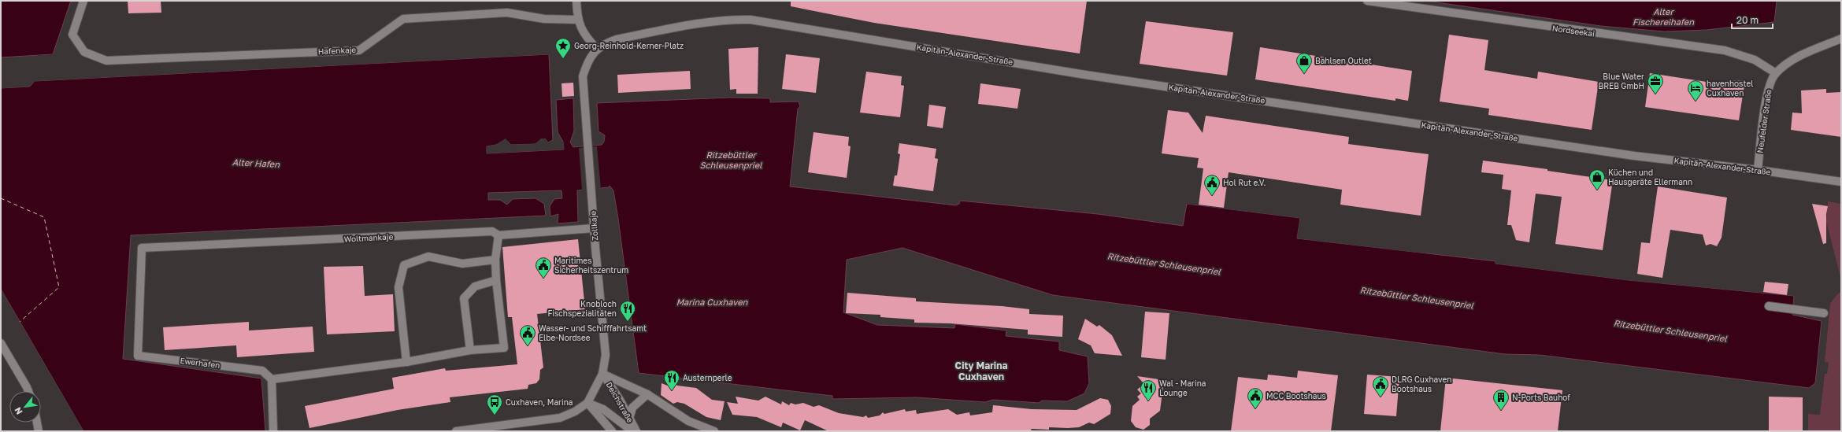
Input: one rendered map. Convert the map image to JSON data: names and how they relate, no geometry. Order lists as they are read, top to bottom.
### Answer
{
  "streets": {
    "street": [
      "Nordseekai",
      "Hafenkaje",
      "Kapitän-Alexander-Straße",
      "Neufelder Straße",
      "Zollkaje",
      "Woltmankaje",
      "Ewerhafen",
      "Deichstraße"
    ]
  },
  "crossings": [
    ["Nordseekai", "Neufelder Straße"],
    ["Kapitän-Alexander-Straße", "Neufelder Straße"],
    ["Kapitän-Alexander-Straße", "Zollkaje"],
    ["Zollkaje", "Woltmankaje"],
    ["Zollkaje", "Deichstraße"],
    ["Woltmankaje", "Ewerhafen"]
  ],
  "districts": ["City Marina Cuxhaven"],
  "water": [
    "Alter Fischereihafen",
    "Ritzebüttler Schleusenpriel",
    "Alter Hafen",
    "Marina Cuxhaven"
  ],
  "places": {
    "place": ["Georg-Reinhold-Kerner-Platz"],
    "shop": ["Bahlsen Outlet", "Küchen und Hausgeräte Ellermann"],
    "office": ["Blue Water BREB GmbH"],
    "hotel": ["havenhostel Cuxhaven"],
    "public building": [
      "Hol Rut e.V.",
      "Maritimes Sicherheitszentrum",
      "Wasser- und Schifffahrtsamt Elbe-Nordsee",
      "DLRG Cuxhaven Bootshaus",
      "MCC Bootshaus"
    ],
    "restaurant": ["Knobloch Fischspezialitäten", "Austernperle", "Wal - Marina Lounge"],
    "building": ["N-Ports Bauhof"],
    "bus stop": ["Cuxhaven, Marina"]
  },
  "scale_bar": "20 m",
  "north": "bottom left"
}
